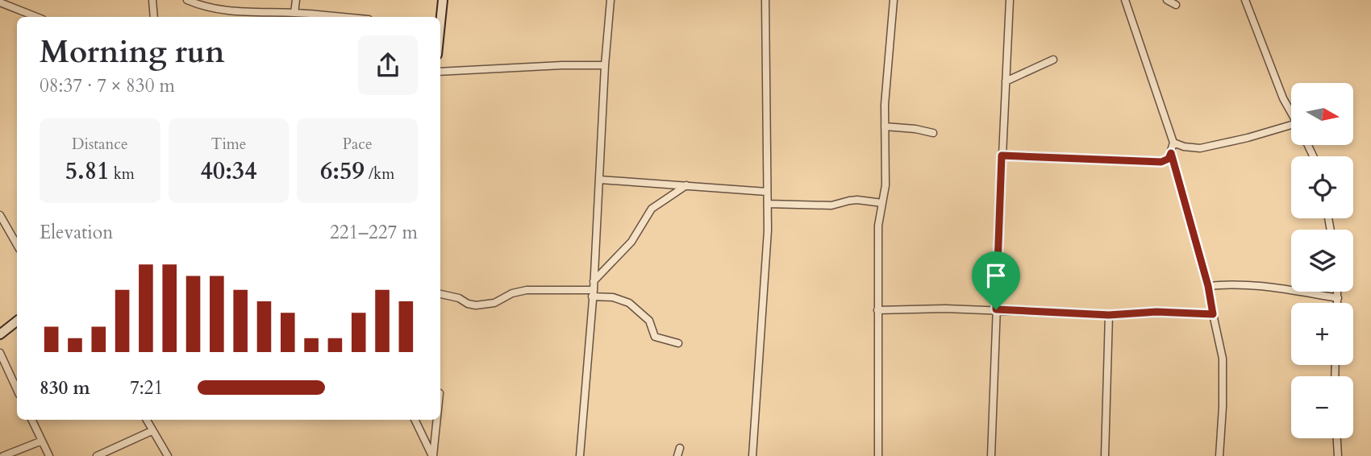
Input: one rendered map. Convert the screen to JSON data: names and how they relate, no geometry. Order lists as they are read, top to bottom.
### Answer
{
  "north": "right",
  "page": {
    "heading": ["Morning run", "08:37 · 7 × 830 m"],
    "map_buttons": ["+", "−"],
    "stats": [
      ["Distance", "5.81 km"],
      ["Time", "40:34"],
      ["Pace", "6:59 /km"]
    ],
    "chart": ["Elevation", "221–227 m"],
    "list": [
      {
        "name": "830 m",
        "note": "7:21"
      }
    ]
  }
}
